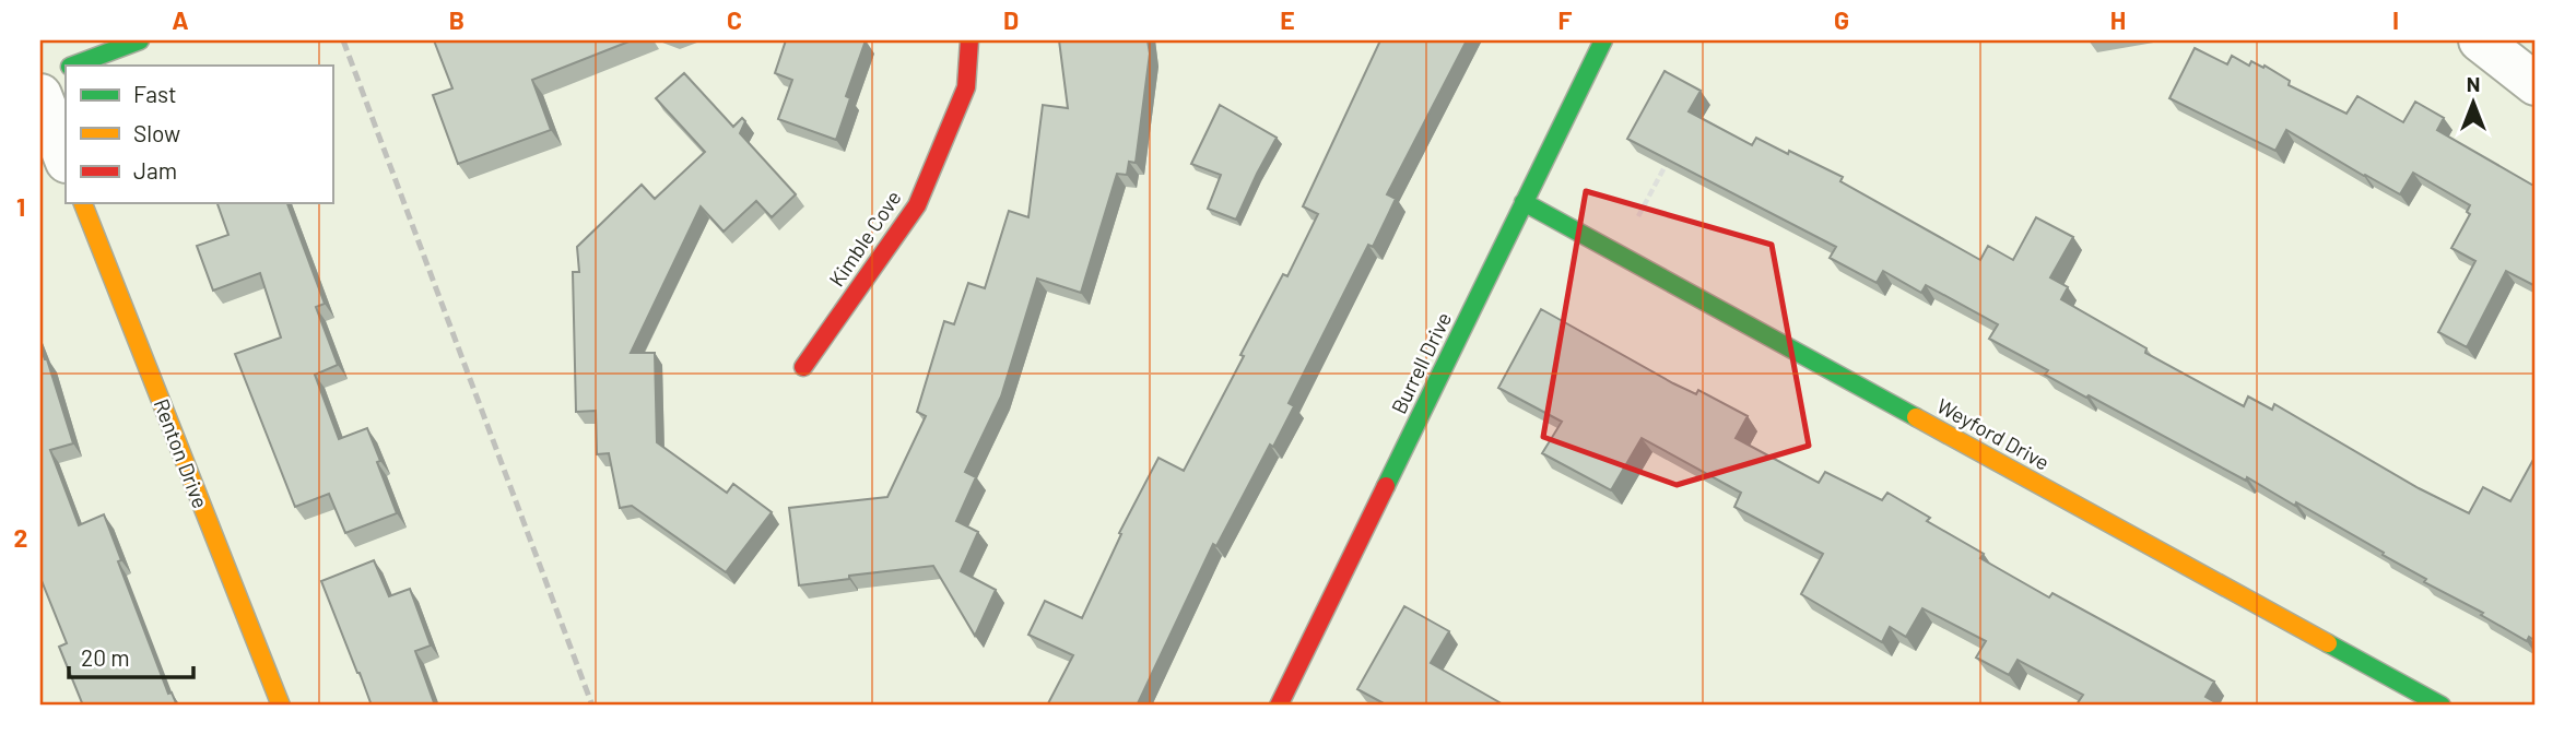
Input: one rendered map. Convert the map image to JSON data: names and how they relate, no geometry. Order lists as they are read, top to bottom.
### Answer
{
  "streets": {
    "street": [
      "Kimble Cove",
      "Burrell Drive",
      "Weyford Drive",
      "Renton Drive"
    ]
  },
  "crossings": [
    ["Burrell Drive", "Weyford Drive"]
  ],
  "legend": ["Fast", "Slow", "Jam"],
  "scale_bar": "20 m",
  "north": "top",
  "grid": {
    "columns": [
      "A",
      "B",
      "C",
      "D",
      "E",
      "F",
      "G",
      "H",
      "I"
    ],
    "rows": ["1", "2"]
  }
}
